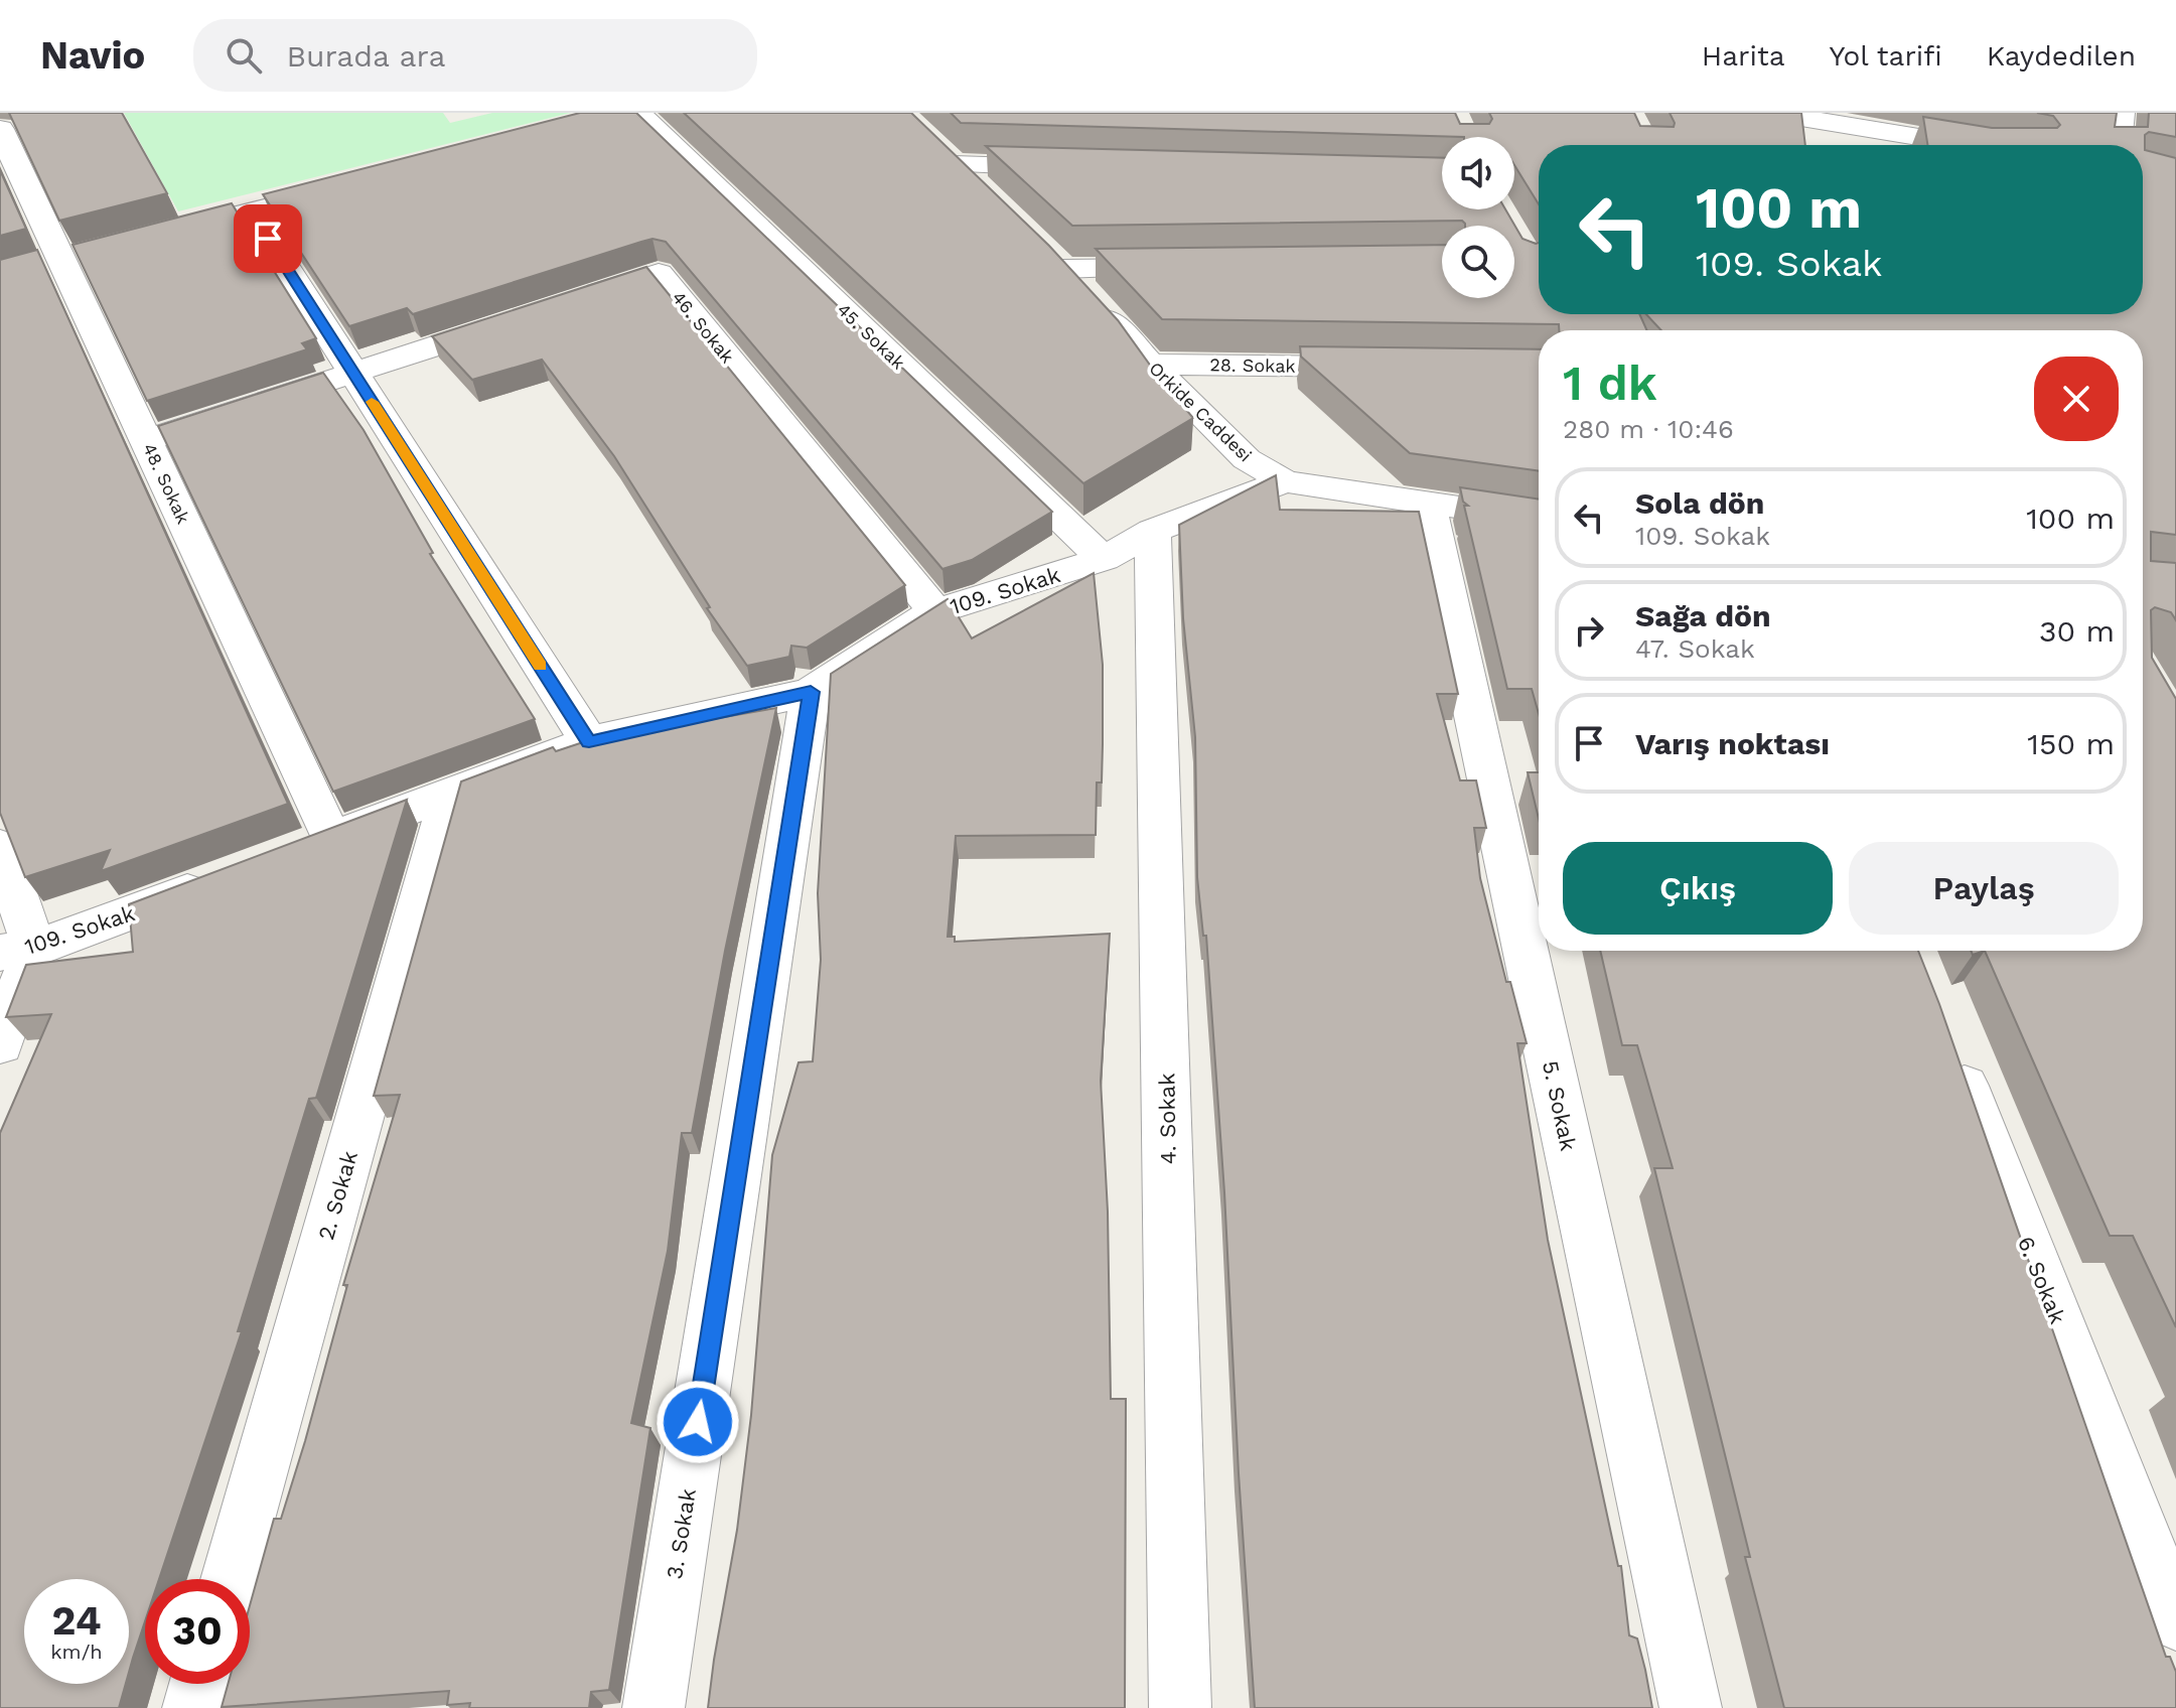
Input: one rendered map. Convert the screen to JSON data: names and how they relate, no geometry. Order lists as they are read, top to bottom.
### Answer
{
  "streets": {
    "street": [
      "46. Sokak",
      "45. Sokak",
      "28. Sokak",
      "Orkide Caddesi",
      "48. Sokak",
      "109. Sokak",
      "5. Sokak",
      "4. Sokak",
      "2. Sokak",
      "6. Sokak",
      "3. Sokak"
    ]
  },
  "crossings": [
    ["46. Sokak", "109. Sokak"],
    ["45. Sokak", "109. Sokak"],
    ["28. Sokak", "Orkide Caddesi"],
    ["Orkide Caddesi", "109. Sokak"],
    ["Orkide Caddesi", "5. Sokak"],
    ["48. Sokak", "109. Sokak"],
    ["109. Sokak", "4. Sokak"],
    ["109. Sokak", "2. Sokak"],
    ["109. Sokak", "3. Sokak"]
  ],
  "page": {
    "header": "Navio",
    "search": "Burada ara",
    "nav": ["Harita", "Yol tarifi", "Kaydedilen"],
    "turn": ["100 m", "109. Sokak"],
    "heading": ["1 dk", "280 m · 10:46"],
    "list": [
      {
        "name": "Sola dön",
        "note": "109. Sokak",
        "value": "100 m"
      },
      {
        "name": "Sağa dön",
        "note": "47. Sokak",
        "value": "30 m"
      },
      {
        "name": "Varış noktası",
        "value": "150 m"
      }
    ],
    "buttons": ["Çıkış", "Paylaş"],
    "speed": "24 km/h",
    "limit": "30"
  }
}
